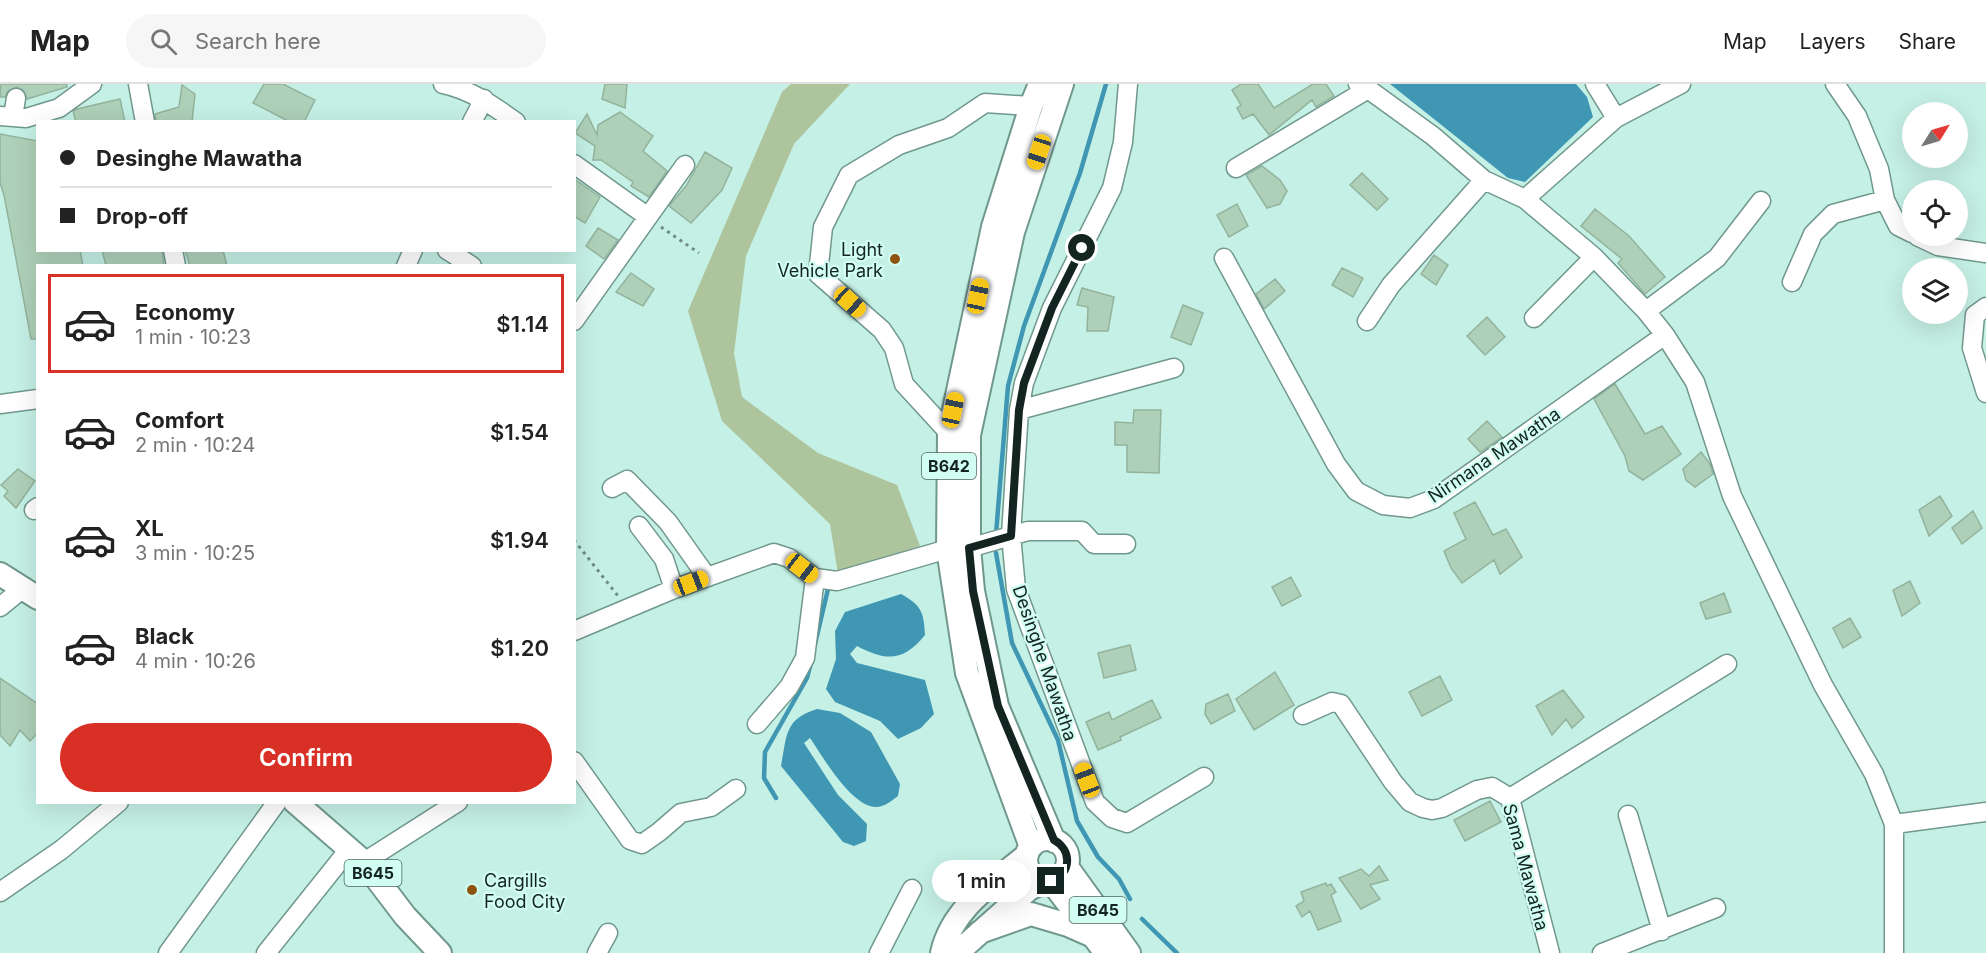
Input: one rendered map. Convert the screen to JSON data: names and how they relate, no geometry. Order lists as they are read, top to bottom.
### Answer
{
  "streets": {
    "main road": ["B642", "B645"],
    "street": ["Nirmana Mawatha", "Desinghe Mawatha", "Sama Mawatha"]
  },
  "crossings": [
    ["B642", "B645"]
  ],
  "places": ["Light Vehicle Park", "Cargills Food City"],
  "north": "top right",
  "page": {
    "header": "Map",
    "search": "Search here",
    "nav": ["Map", "Layers", "Share"],
    "banner": ["Desinghe Mawatha", "Drop-off"],
    "list": [
      {
        "name": "Economy",
        "note": "1 min · 10:23",
        "value": "$1.14"
      },
      {
        "name": "Comfort",
        "note": "2 min · 10:24",
        "value": "$1.54"
      },
      {
        "name": "XL",
        "note": "3 min · 10:25",
        "value": "$1.94"
      },
      {
        "name": "Black",
        "note": "4 min · 10:26",
        "value": "$1.20"
      }
    ],
    "buttons": "Confirm",
    "bubble": "1 min"
  }
}
